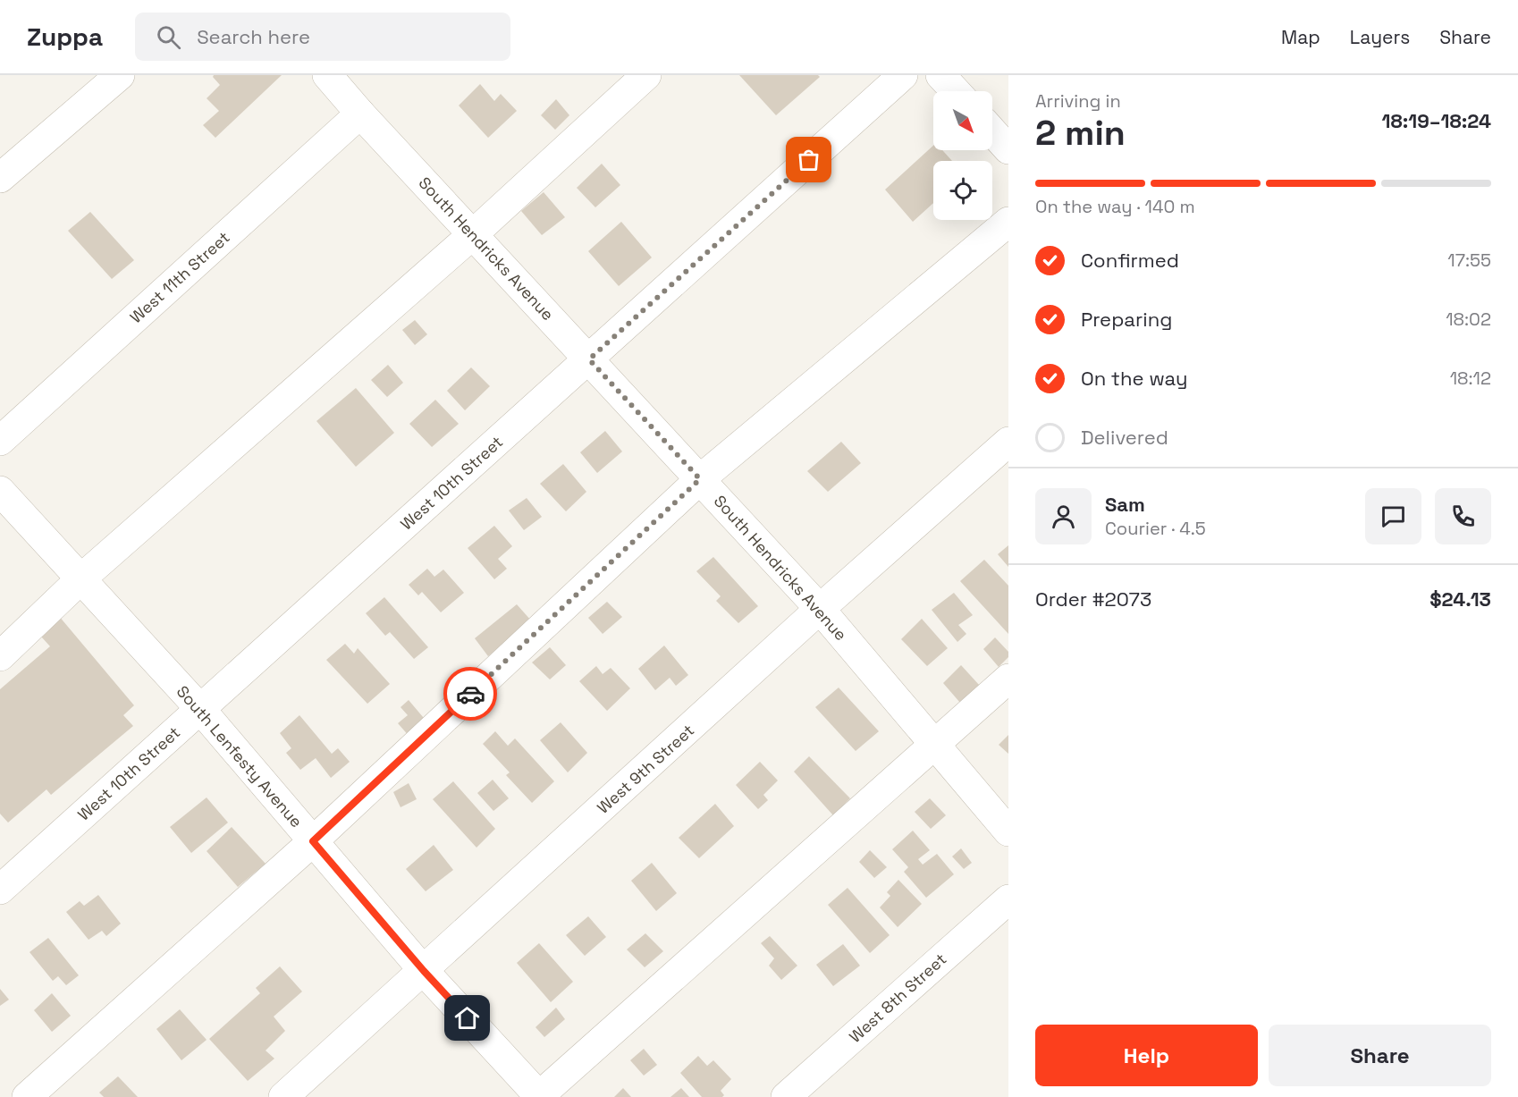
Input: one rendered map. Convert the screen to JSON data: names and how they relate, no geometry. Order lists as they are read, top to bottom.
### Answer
{
  "streets": {
    "street": [
      "South Hendricks Avenue",
      "West 11th Street",
      "West 10th Street",
      "South Lenfesty Avenue",
      "West 9th Street",
      "West 8th Street"
    ]
  },
  "crossings": [
    ["South Hendricks Avenue", "West 11th Street"],
    ["South Hendricks Avenue", "West 10th Street"],
    ["South Hendricks Avenue", "West 9th Street"],
    ["West 10th Street", "South Lenfesty Avenue"],
    ["South Lenfesty Avenue", "West 9th Street"]
  ],
  "north": "bottom right",
  "page": {
    "header": "Zuppa",
    "search": "Search here",
    "nav": ["Map", "Layers", "Share"],
    "heading": ["2 min", "Arriving in", "18:19–18:24"],
    "panel": [
      "Sam",
      "Courier · 4.5",
      "Order #2073",
      "$24.13"
    ],
    "bar": "On the way · 140 m",
    "list": [
      ["Confirmed", "17:55"],
      ["Preparing", "18:02"],
      ["On the way", "18:12"],
      "Delivered"
    ],
    "buttons": ["Help", "Share"]
  }
}
